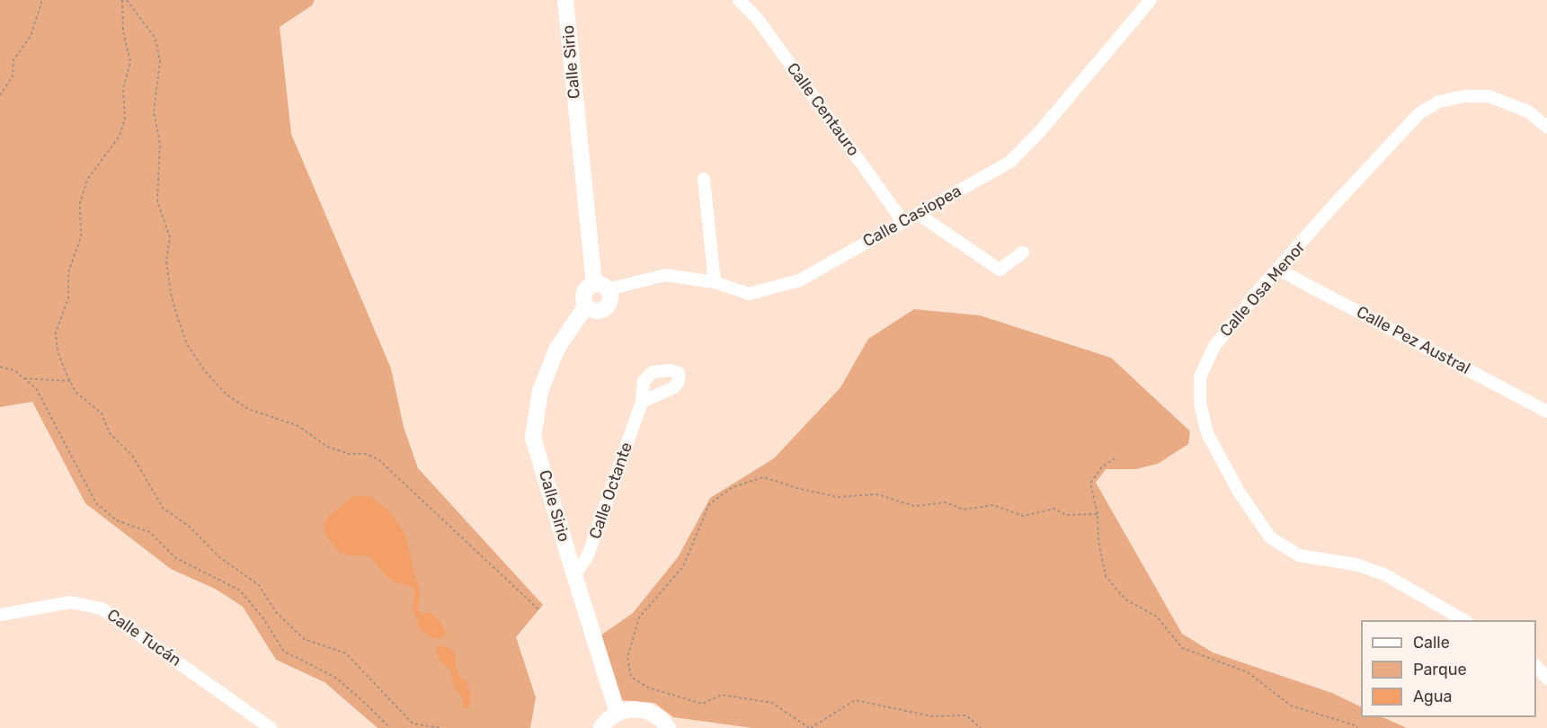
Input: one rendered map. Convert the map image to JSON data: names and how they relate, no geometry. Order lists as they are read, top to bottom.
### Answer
{
  "streets": {
    "street": [
      "Calle Sirio",
      "Calle Centauro",
      "Calle Casiopea",
      "Calle Osa Menor",
      "Calle Pez Austral",
      "Calle Octante",
      "Calle Tucán"
    ]
  },
  "crossings": [
    ["Calle Sirio", "Calle Casiopea"],
    ["Calle Sirio", "Calle Octante"],
    ["Calle Centauro", "Calle Casiopea"],
    ["Calle Osa Menor", "Calle Pez Austral"]
  ],
  "legend": ["Calle", "Parque", "Agua"]
}
